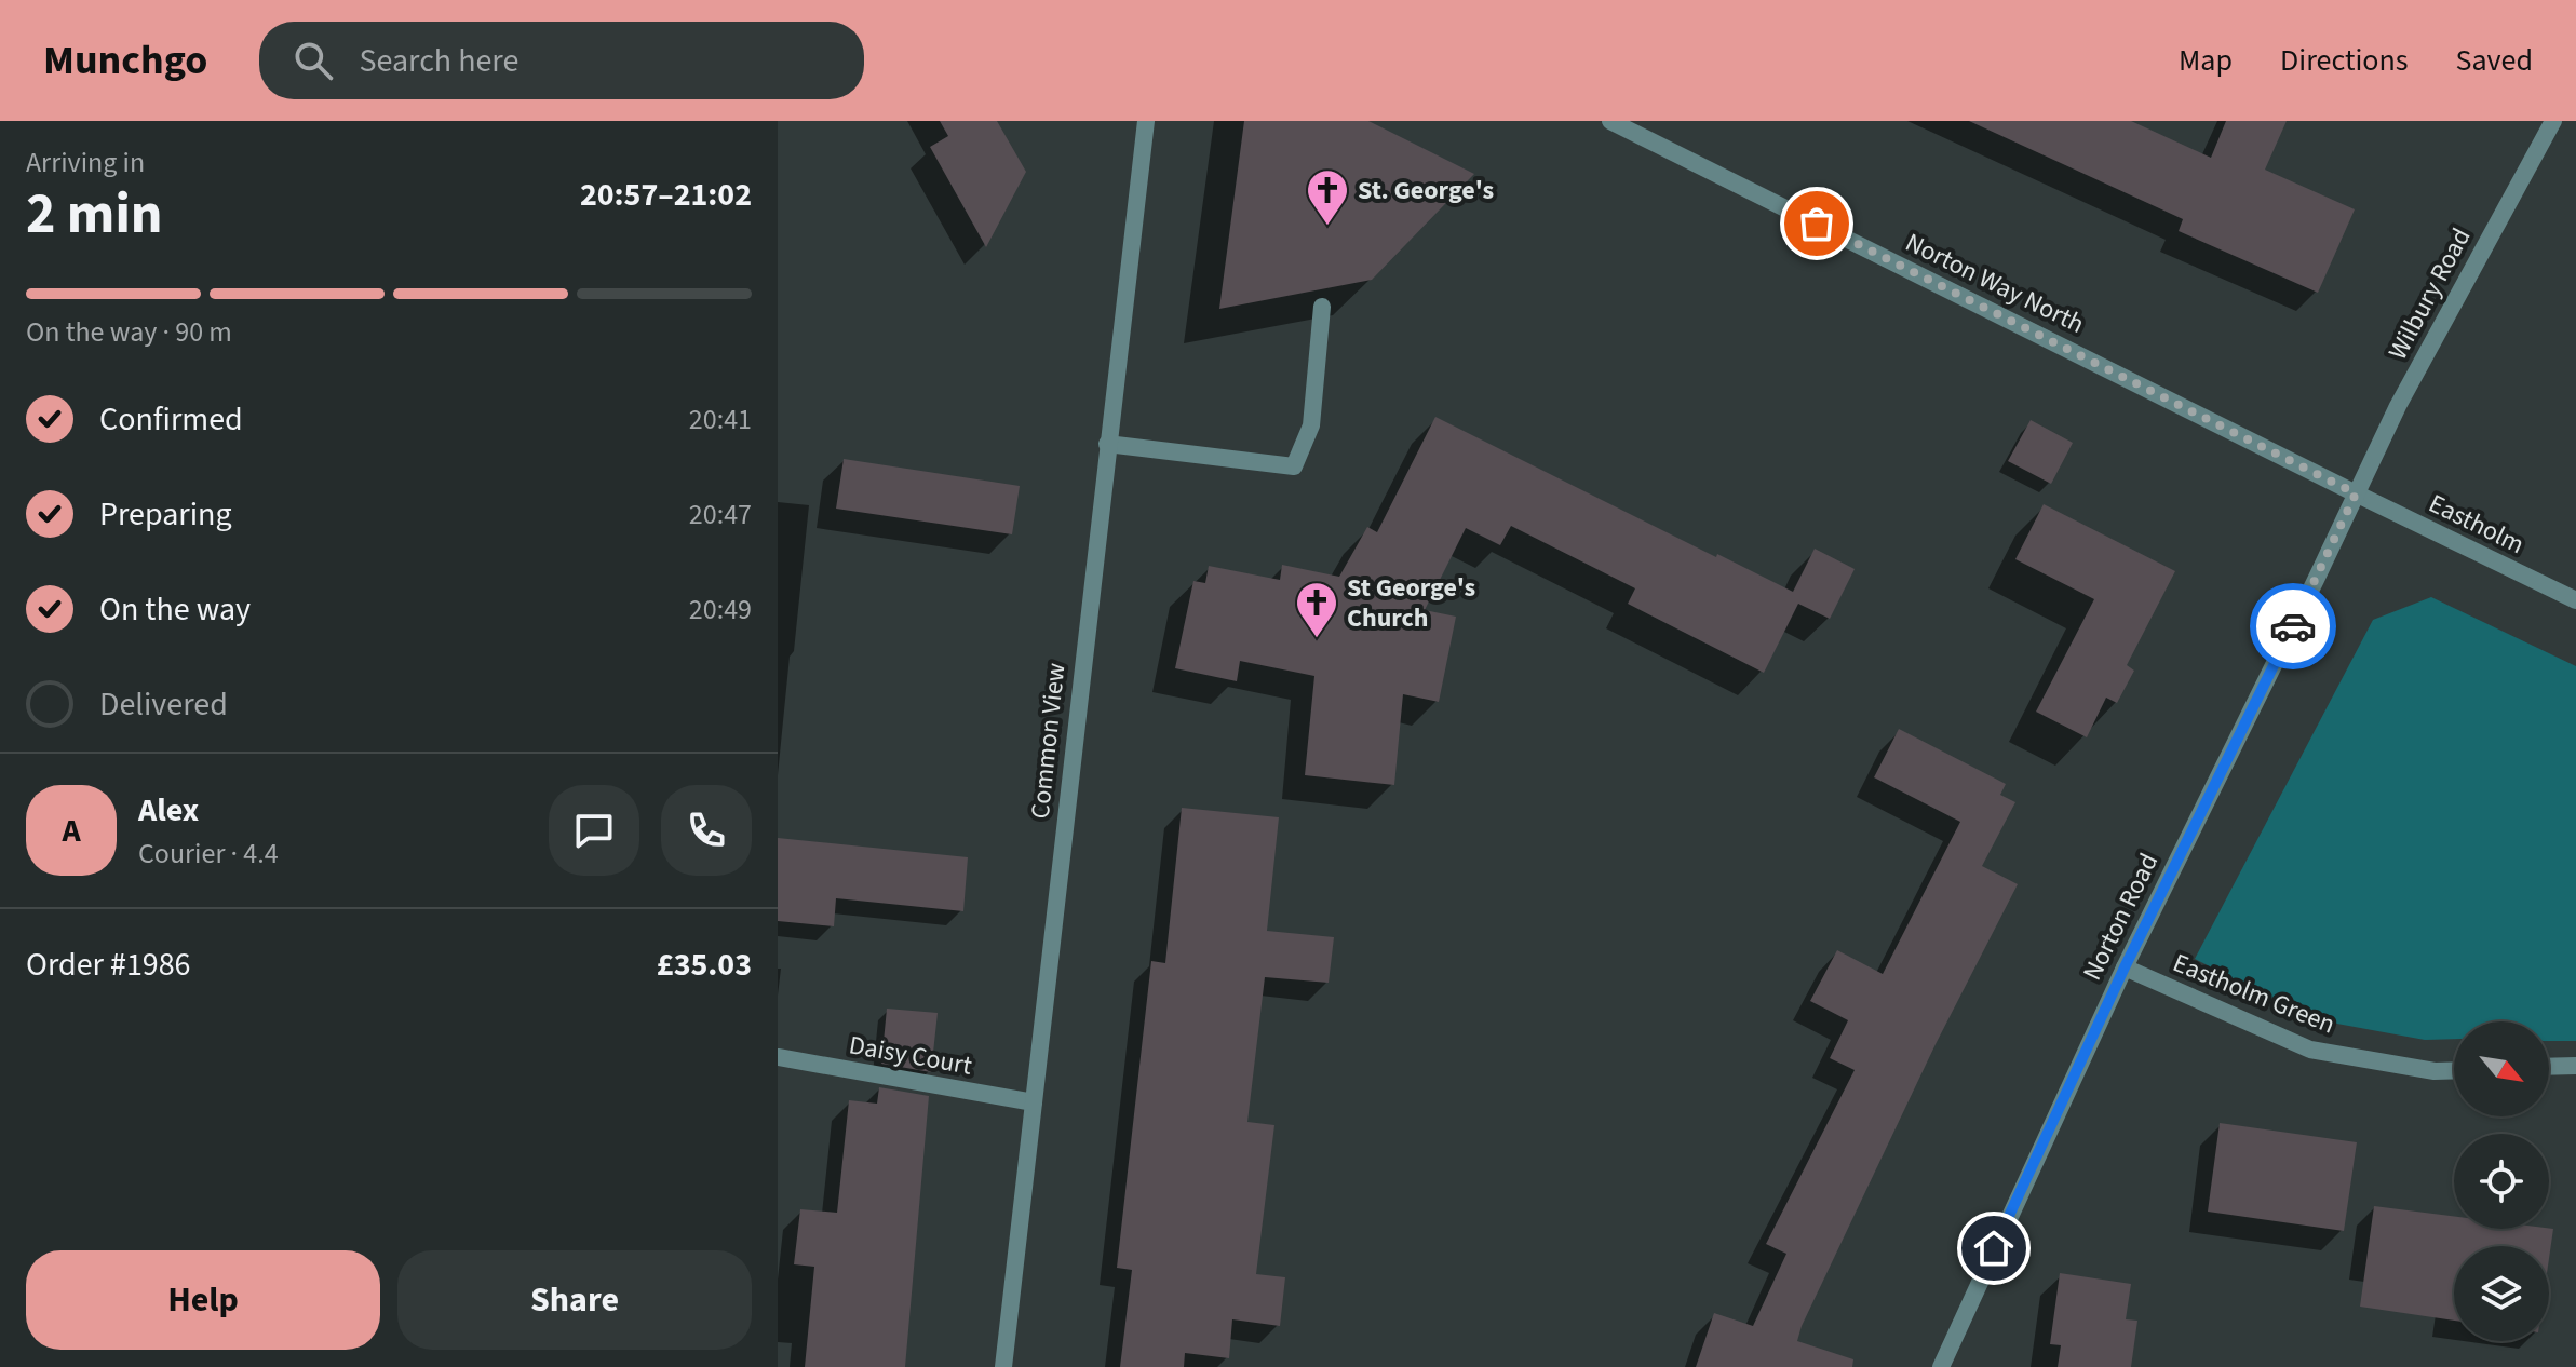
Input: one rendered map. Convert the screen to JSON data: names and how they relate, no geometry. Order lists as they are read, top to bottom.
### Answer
{
  "streets": {
    "street": [
      "Norton Way North",
      "Wilbury Road",
      "Eastholm",
      "Common View",
      "Norton Road",
      "Eastholm Green",
      "Daisy Court"
    ]
  },
  "crossings": [
    ["Norton Way North", "Wilbury Road"],
    ["Norton Way North", "Eastholm"],
    ["Norton Way North", "Norton Road"],
    ["Wilbury Road", "Eastholm"],
    ["Wilbury Road", "Norton Road"],
    ["Eastholm", "Norton Road"],
    ["Common View", "Daisy Court"],
    ["Norton Road", "Eastholm Green"]
  ],
  "places": {
    "church": ["St. George's", "St George's Church"]
  },
  "north": "bottom right",
  "page": {
    "header": "Munchgo",
    "search": "Search here",
    "nav": ["Map", "Directions", "Saved"],
    "heading": ["2 min", "Arriving in", "20:57–21:02"],
    "panel": [
      "Alex",
      "Courier · 4.4",
      "Order #1986",
      "£35.03"
    ],
    "bar": "On the way · 90 m",
    "list": [
      ["Confirmed", "20:41"],
      ["Preparing", "20:47"],
      ["On the way", "20:49"],
      "Delivered"
    ],
    "round": "A",
    "buttons": ["Help", "Share"]
  }
}
